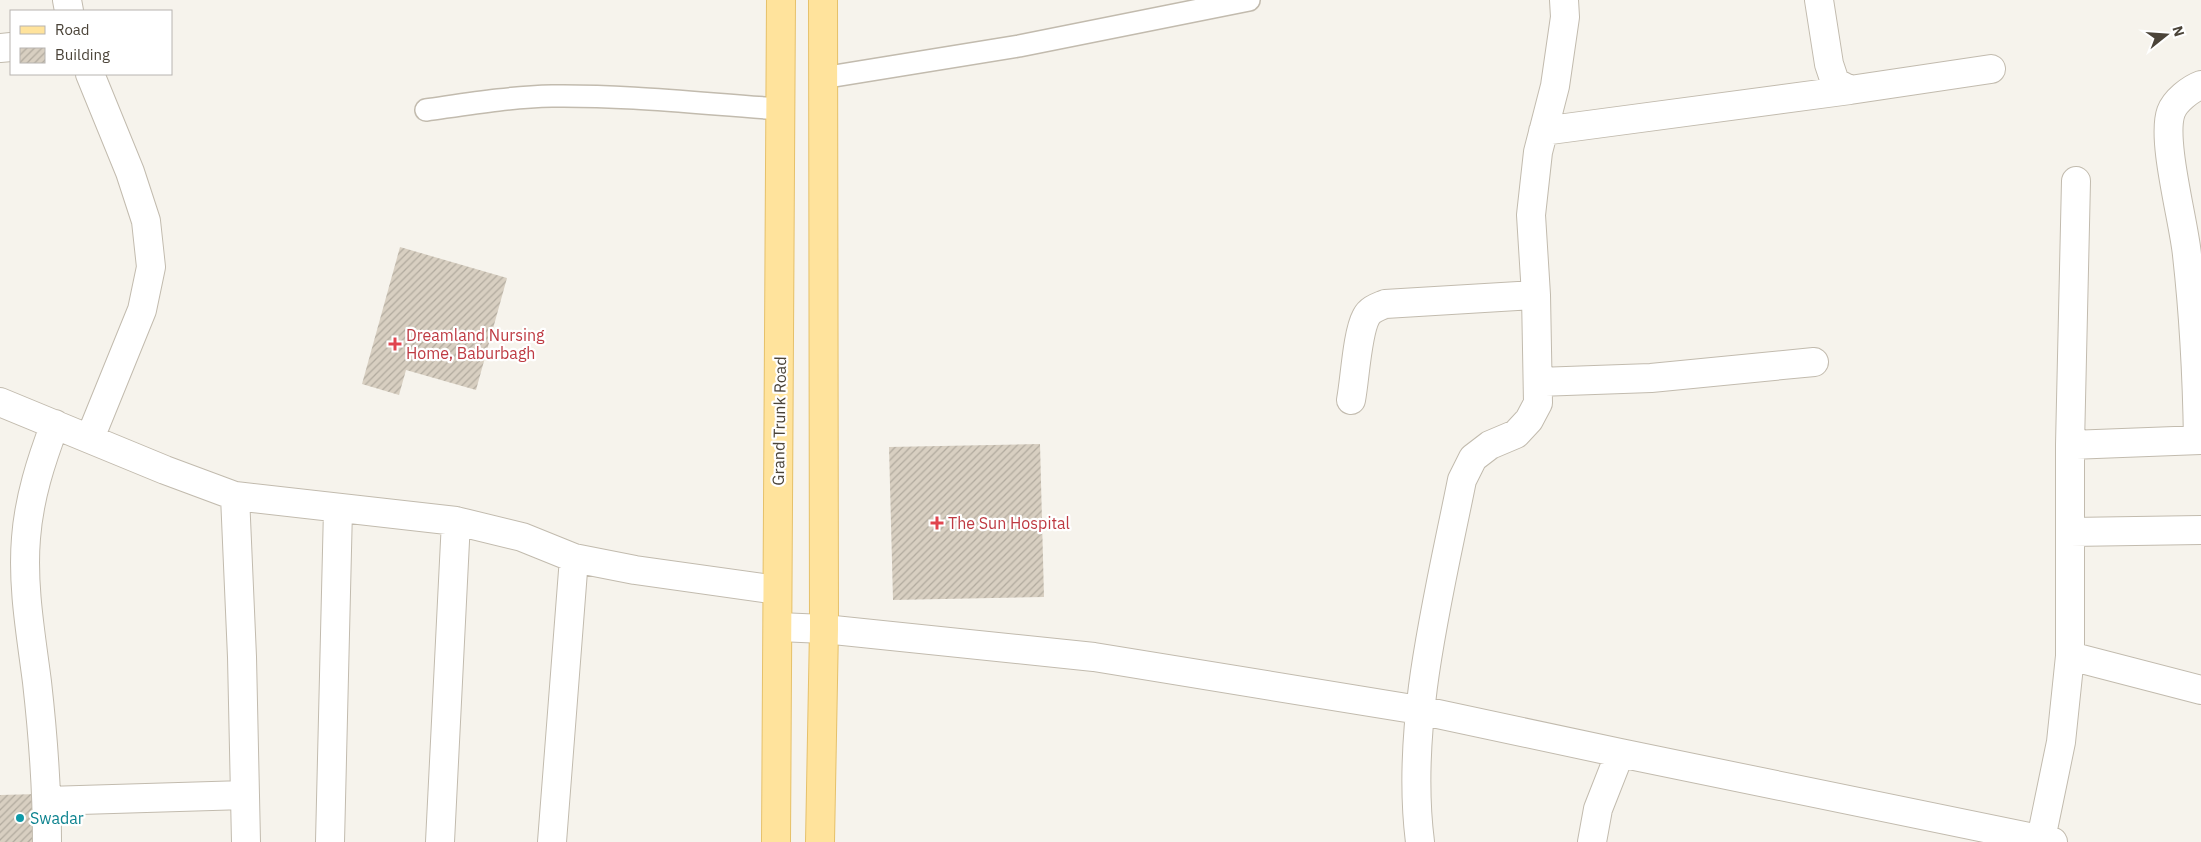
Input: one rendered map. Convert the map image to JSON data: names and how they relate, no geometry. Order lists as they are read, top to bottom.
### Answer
{
  "streets": {
    "main road": ["Grand Trunk Road"]
  },
  "places": {
    "health": ["Dreamland Nursing Home, Baburbagh", "The Sun Hospital"],
    "other": ["Swadar"]
  },
  "legend": ["Road", "Building"],
  "north": "right"
}
